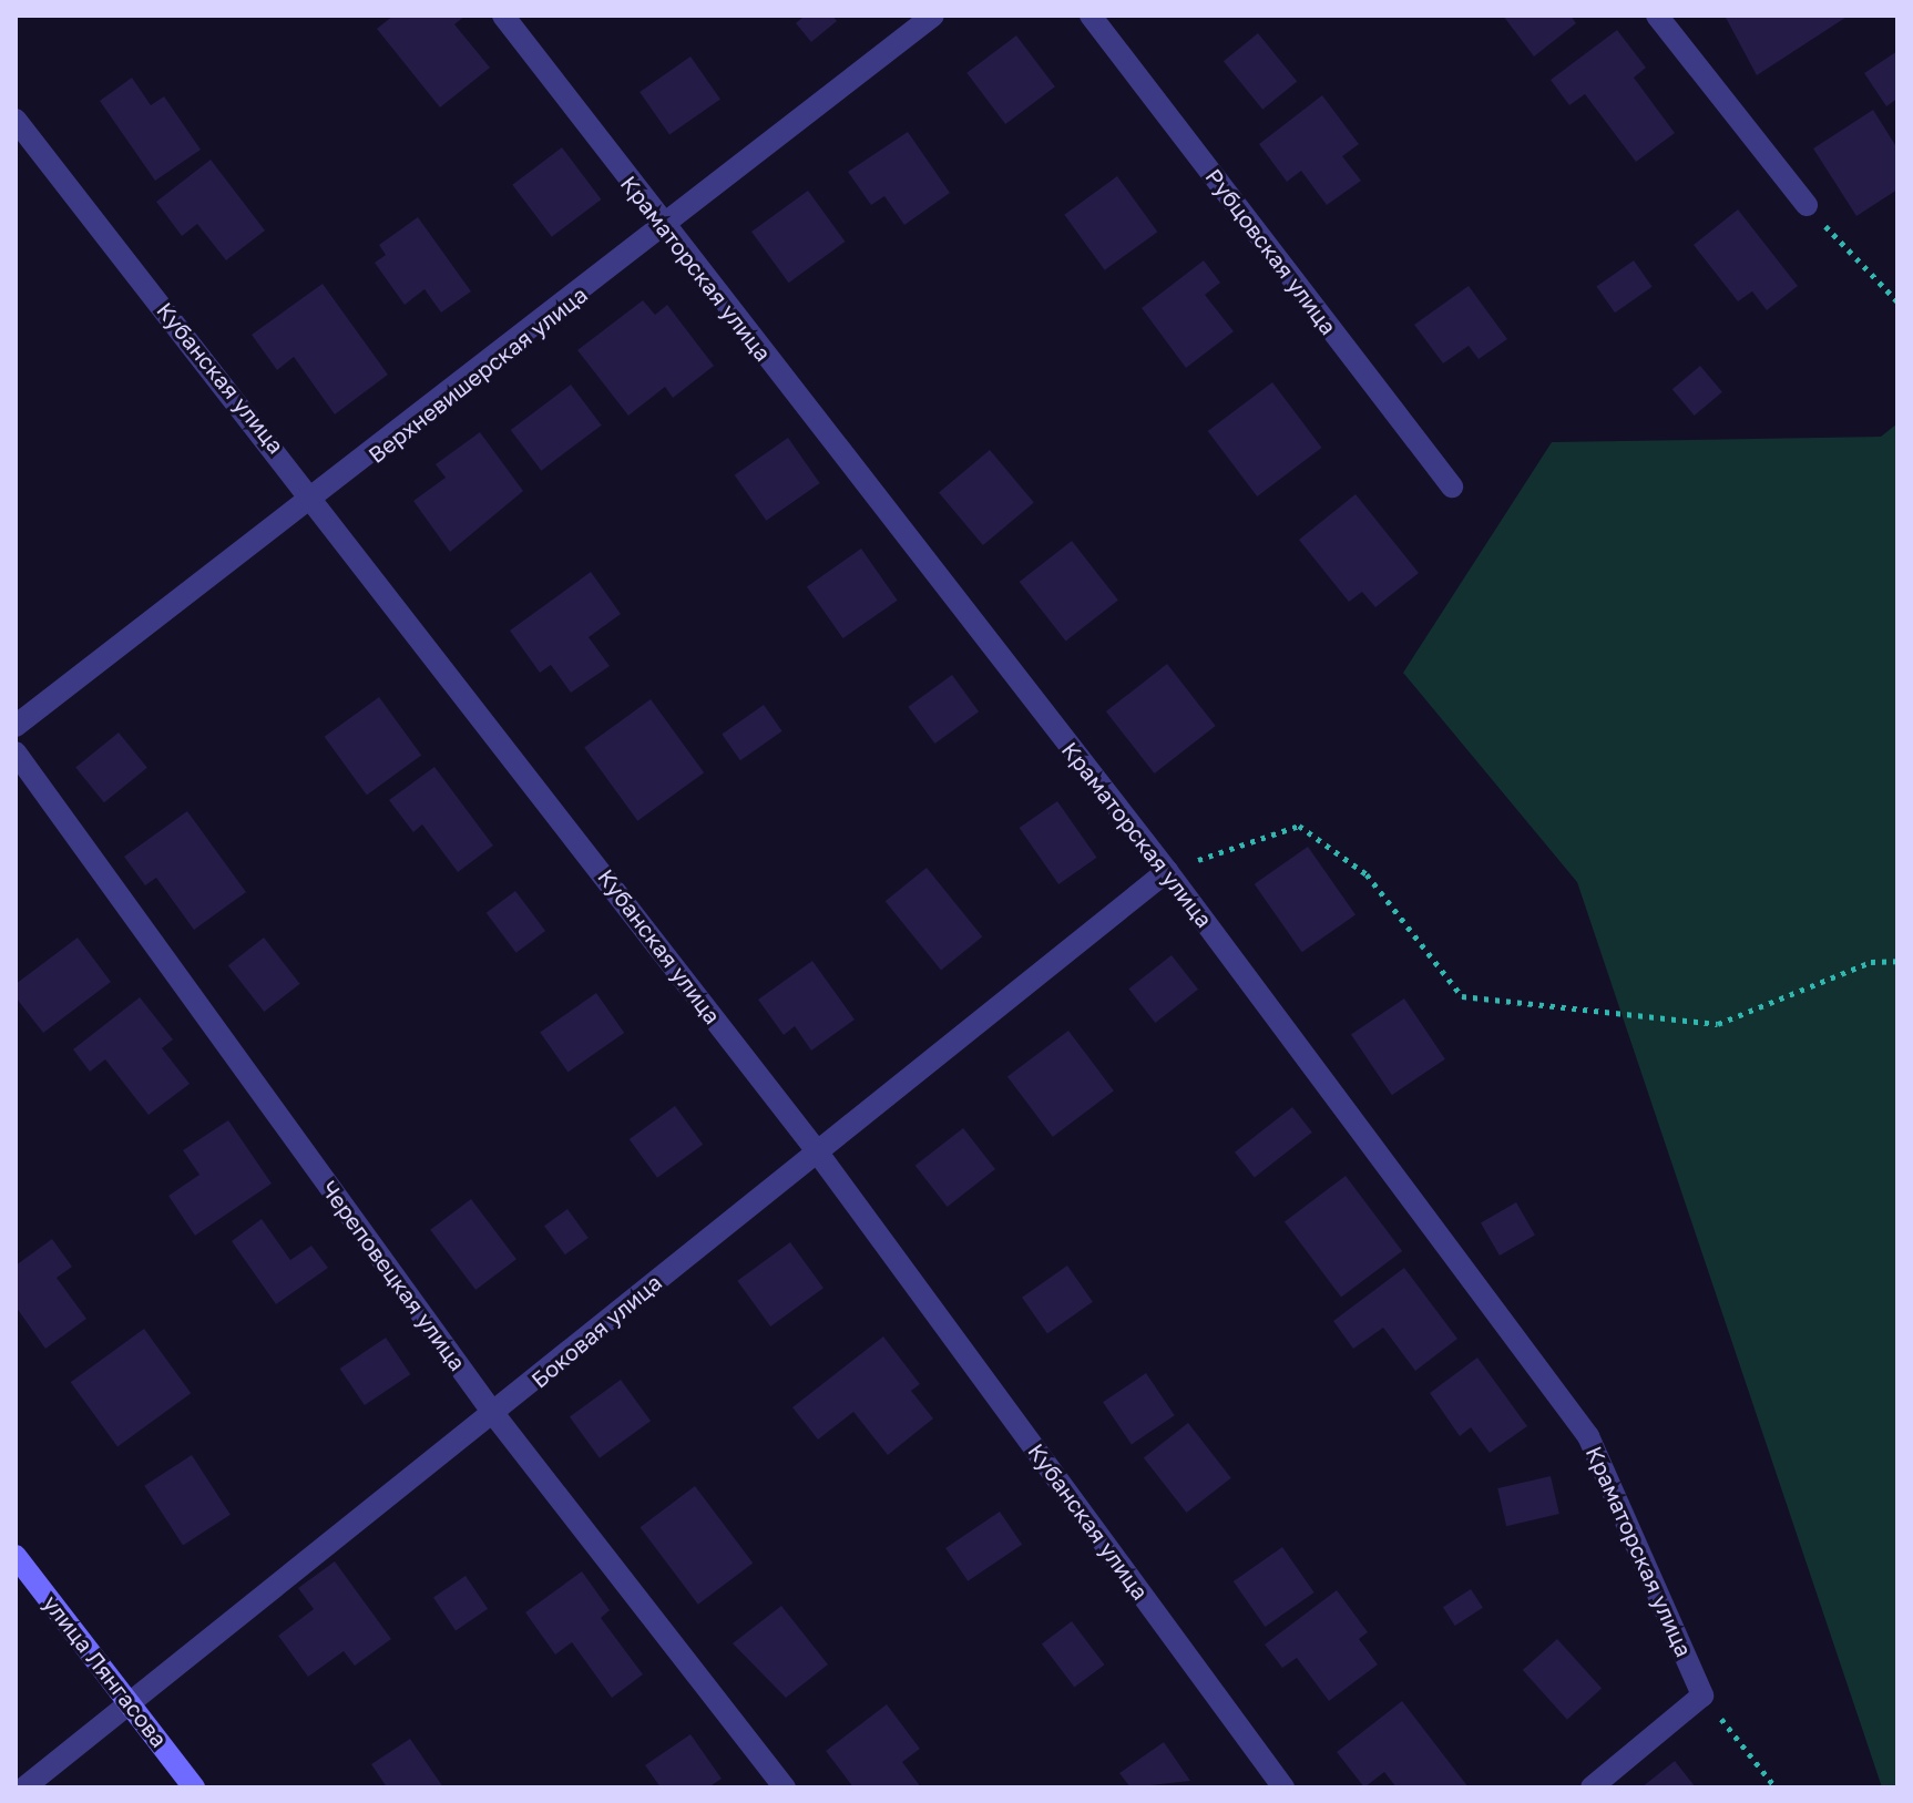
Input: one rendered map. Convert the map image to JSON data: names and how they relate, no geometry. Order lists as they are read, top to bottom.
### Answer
{
  "streets": {
    "main road": ["улица Лянгасова"],
    "street": [
      "Рубцовская улица",
      "Краматорская улица",
      "Верхневишерская улица",
      "Кубанская улица",
      "Череповецкая улица",
      "Боковая улица"
    ]
  },
  "crossings": [
    ["Краматорская улица", "Верхневишерская улица"],
    ["Краматорская улица", "Боковая улица"],
    ["Верхневишерская улица", "Кубанская улица"],
    ["Кубанская улица", "Боковая улица"],
    ["Череповецкая улица", "Боковая улица"],
    ["Боковая улица", "улица Лянгасова"]
  ]
}
